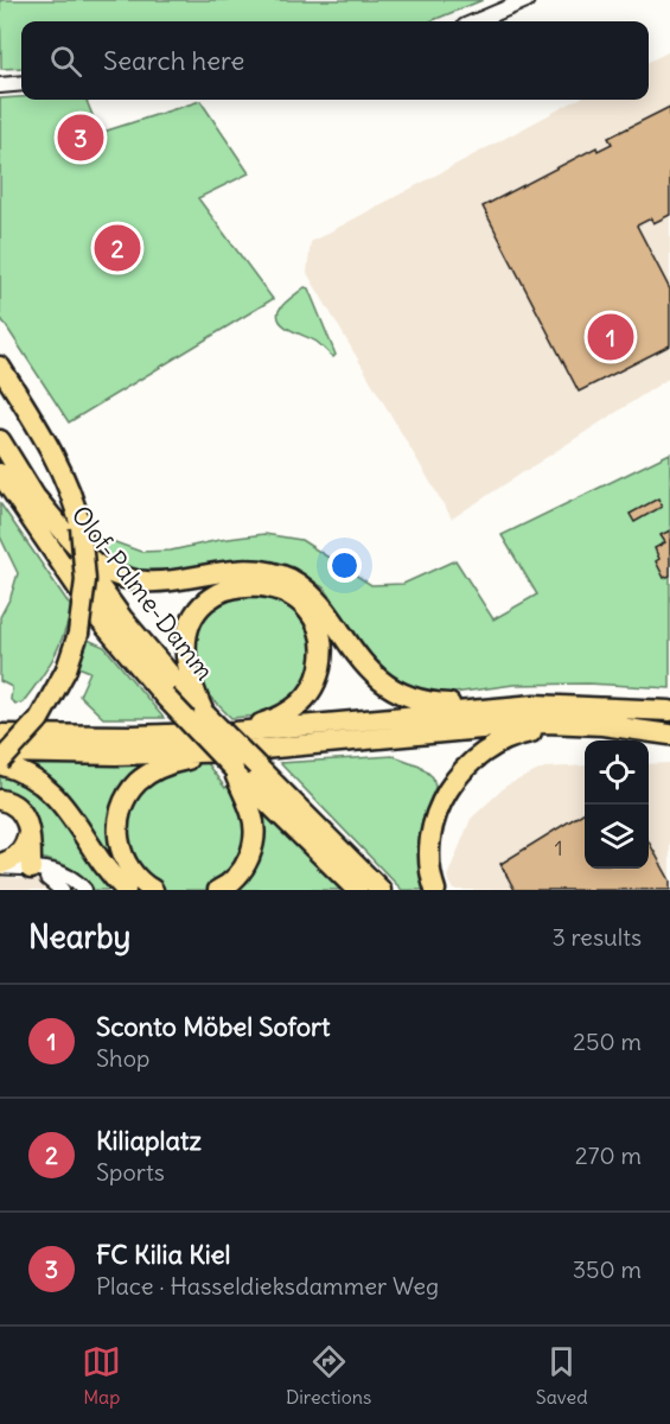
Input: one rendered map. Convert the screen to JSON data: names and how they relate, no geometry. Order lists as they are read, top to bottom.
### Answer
{
  "streets": {
    "highway": ["Olof-Palme-Damm"]
  },
  "house_numbers": ["1"],
  "page": {
    "search": "Search here",
    "pins": ["3", "2", "1"],
    "heading": ["Nearby", "3 results"],
    "list": [
      {
        "mark": "1",
        "name": "Sconto Möbel Sofort",
        "note": "Shop",
        "value": "250 m"
      },
      {
        "mark": "2",
        "name": "Kiliaplatz",
        "note": "Sports",
        "value": "270 m"
      },
      {
        "mark": "3",
        "name": "FC Kilia Kiel",
        "note": "Place · Hasseldieksdammer Weg",
        "value": "350 m"
      }
    ],
    "nav": ["Map", "Directions", "Saved"]
  }
}
